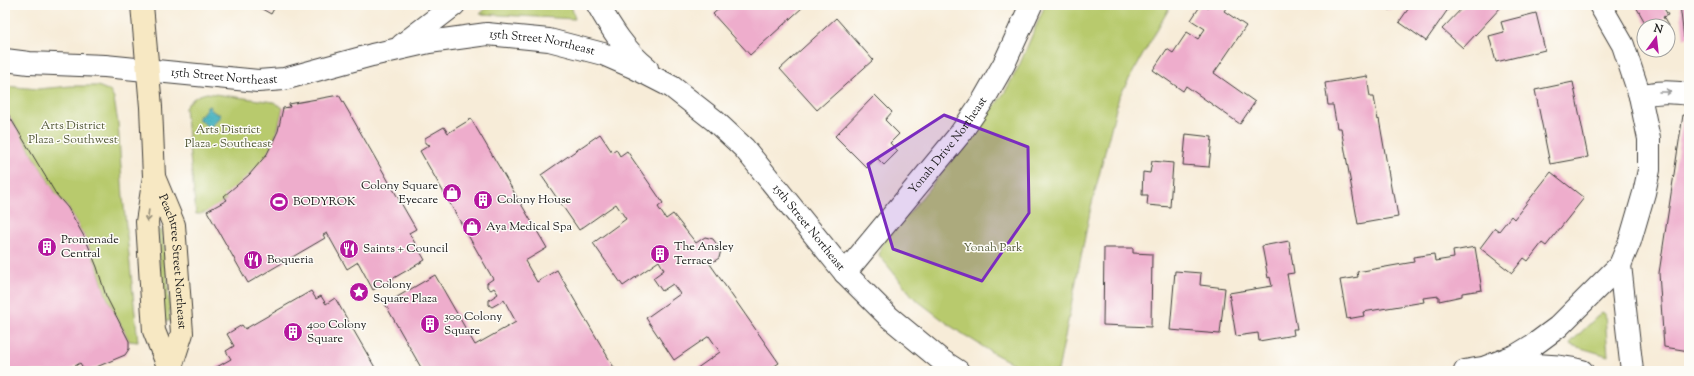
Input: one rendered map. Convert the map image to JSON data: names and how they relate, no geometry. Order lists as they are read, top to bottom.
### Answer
{
  "streets": {
    "main road": ["Peachtree Street Northeast"],
    "street": ["15th Street Northeast", "Yonah Drive Northeast"]
  },
  "crossings": [
    ["15th Street Northeast", "Yonah Drive Northeast"],
    ["15th Street Northeast", "Peachtree Street Northeast"]
  ],
  "parks": ["Arts District Plaza - Southwest", "Arts District Plaza - Southeast", "Yonah Park"],
  "places": {
    "shop": ["Colony Square Eyecare", "Aya Medical Spa"],
    "building": [
      "Colony House",
      "Promenade Central",
      "The Ansley Terrace",
      "300 Colony Square",
      "400 Colony Square"
    ],
    "sports": ["BODYROK"],
    "restaurant": ["Saints + Council", "Boqueria"],
    "place": ["Colony Square Plaza"]
  },
  "north": "top"
}
